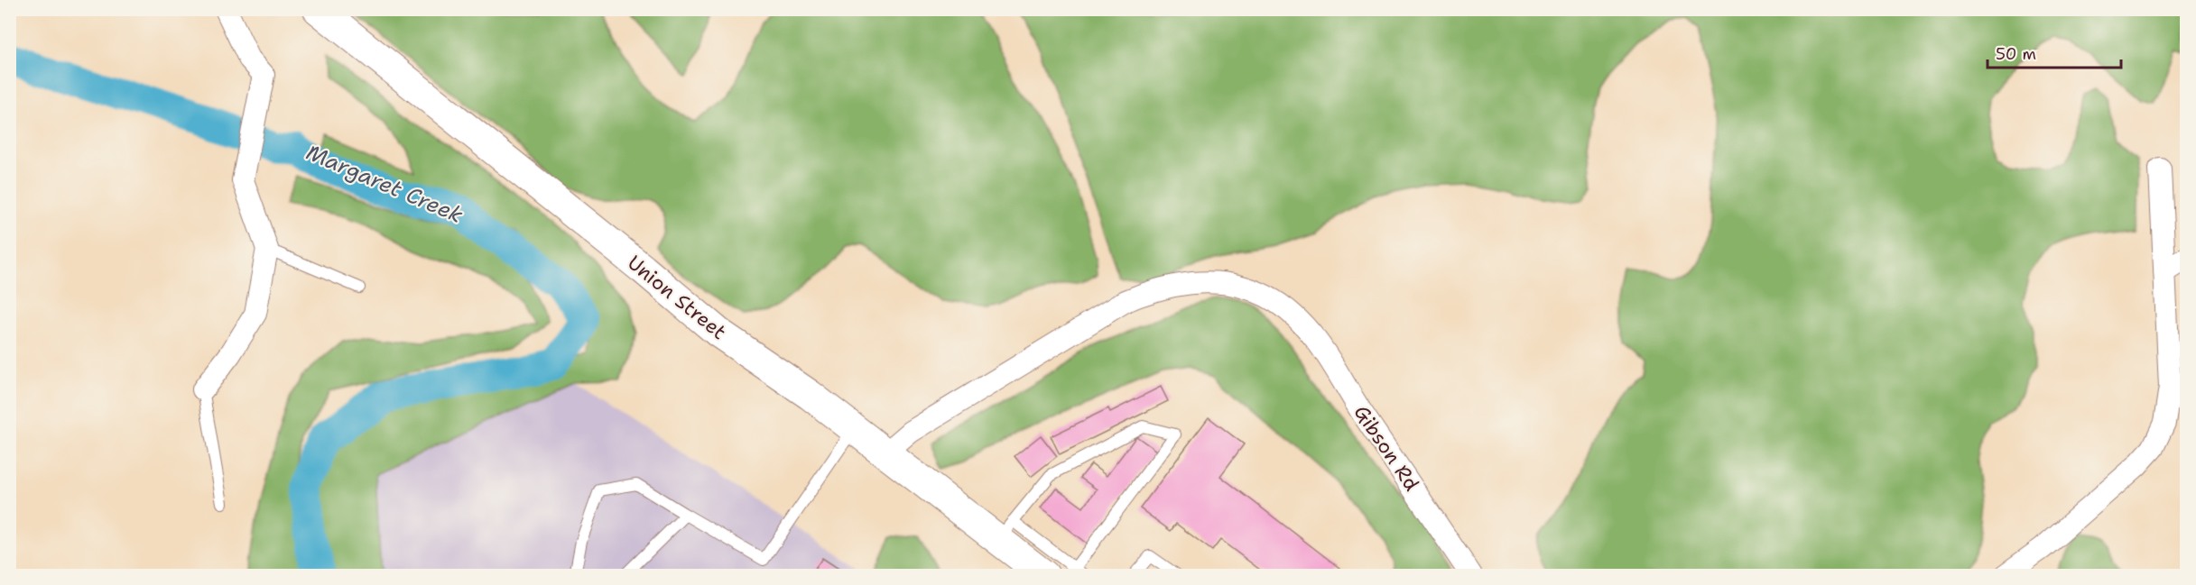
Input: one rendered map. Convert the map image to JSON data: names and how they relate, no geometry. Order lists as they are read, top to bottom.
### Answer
{
  "streets": {
    "main road": ["Union Street"],
    "street": ["Gibson Rd"]
  },
  "crossings": [
    ["Union Street", "Gibson Rd"]
  ],
  "water": ["Margaret Creek"],
  "scale_bar": "50 m"
}
